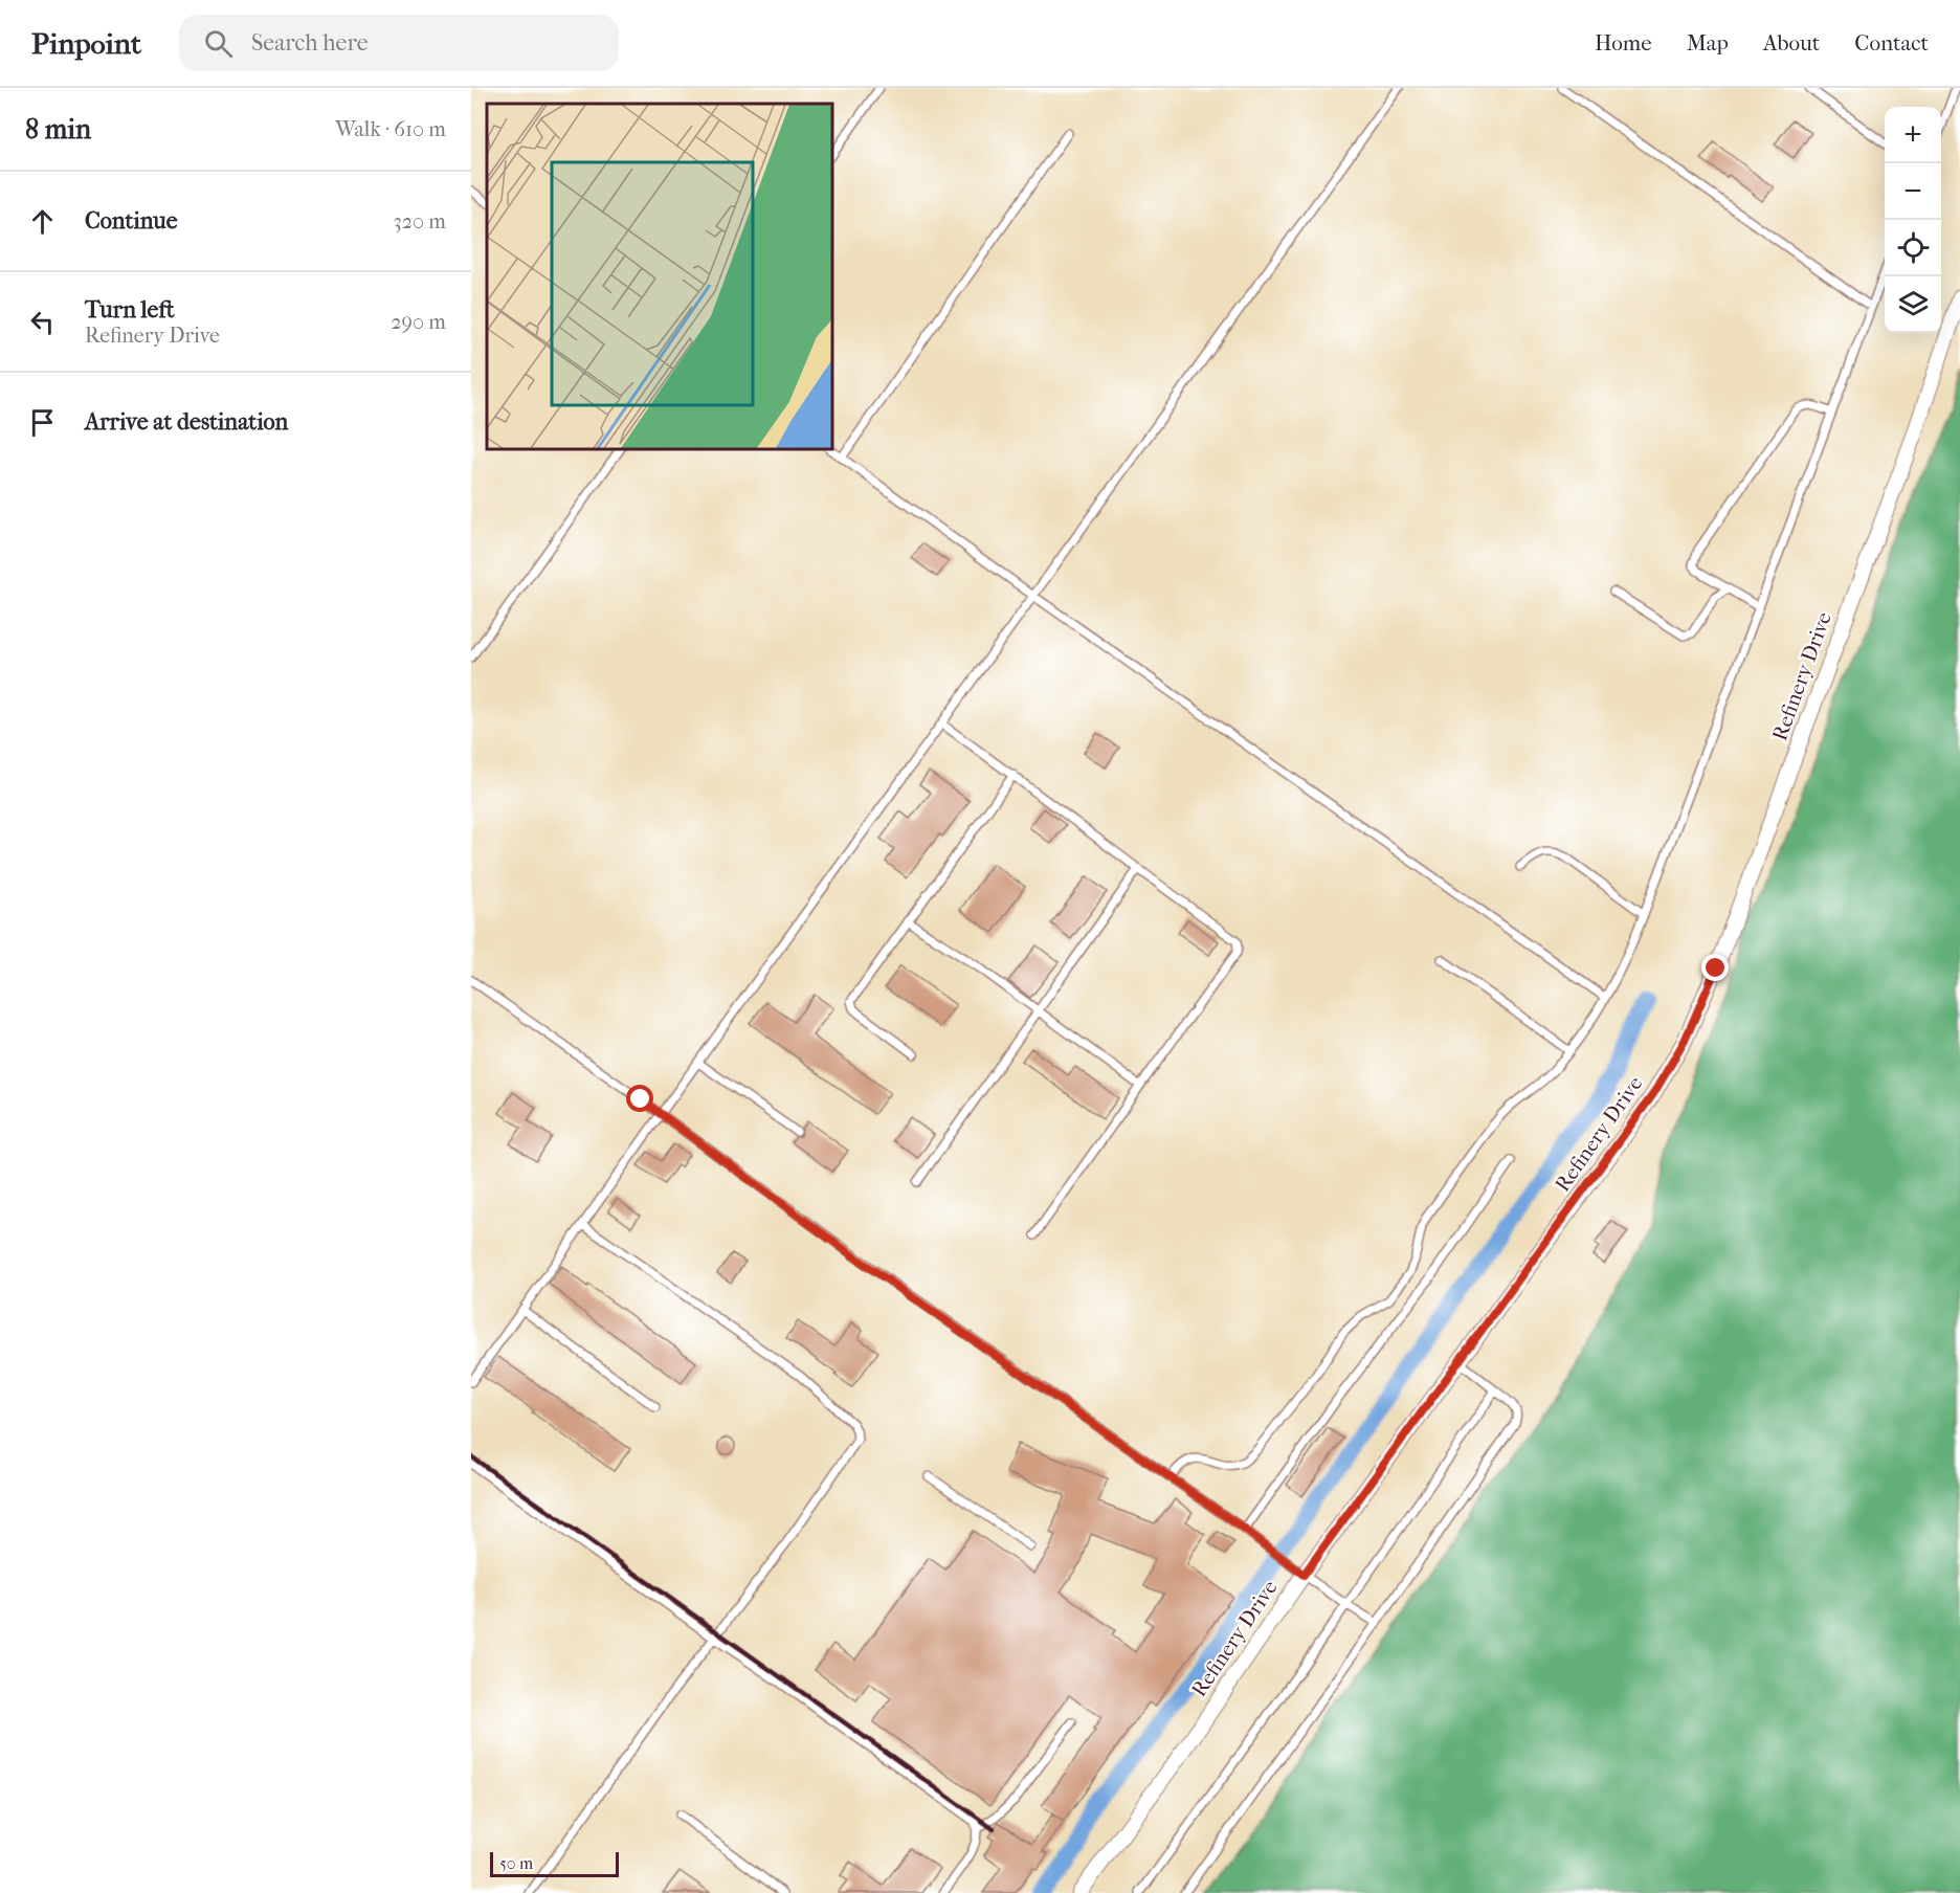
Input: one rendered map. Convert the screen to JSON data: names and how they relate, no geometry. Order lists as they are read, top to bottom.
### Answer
{
  "streets": {
    "street": ["Refinery Drive"]
  },
  "scale_bar": "50 m",
  "page": {
    "header": "Pinpoint",
    "search": "Search here",
    "nav": [
      "Home",
      "Map",
      "About",
      "Contact"
    ],
    "heading": ["8 min", "Walk · 610 m"],
    "map_buttons": ["+", "−"],
    "list": [
      ["Continue", "320 m"],
      ["Turn left", "Refinery Drive", "290 m"],
      "Arrive at destination"
    ],
    "scale": "50 m"
  }
}
